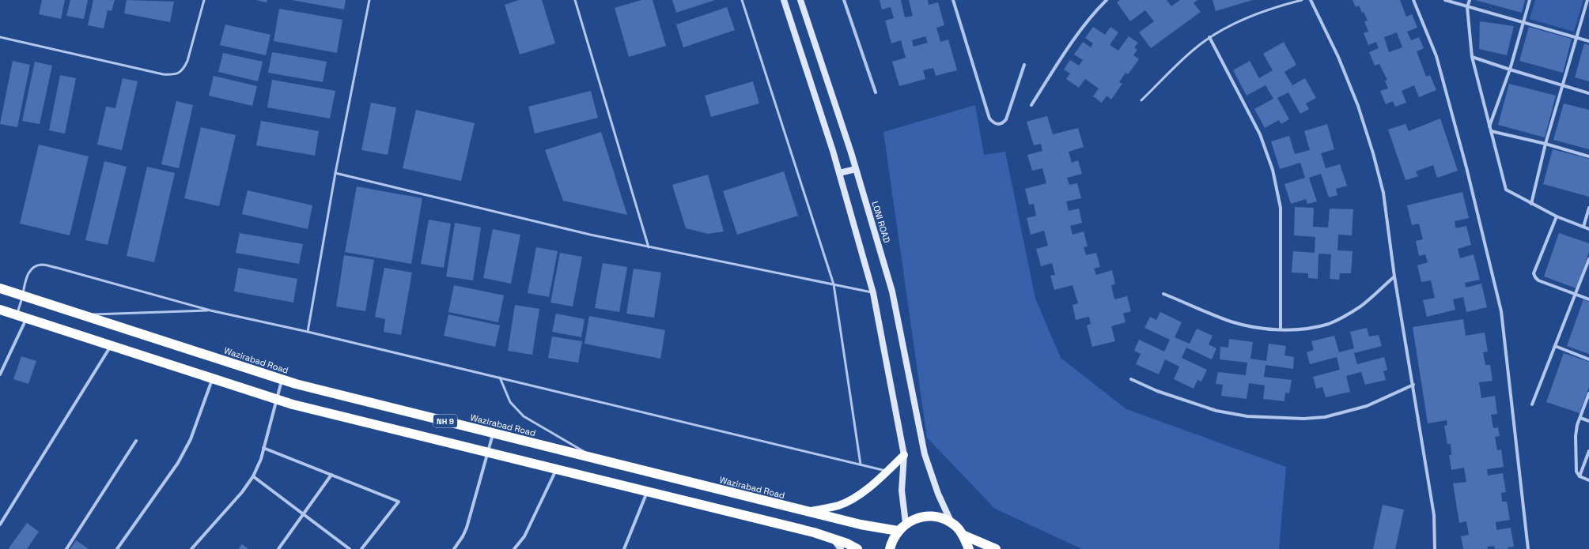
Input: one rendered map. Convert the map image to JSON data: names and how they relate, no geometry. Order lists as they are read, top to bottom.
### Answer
{
  "streets": {
    "highway": ["Wazirabad Road", "NH 9"],
    "street": ["LONI ROAD"]
  }
}
